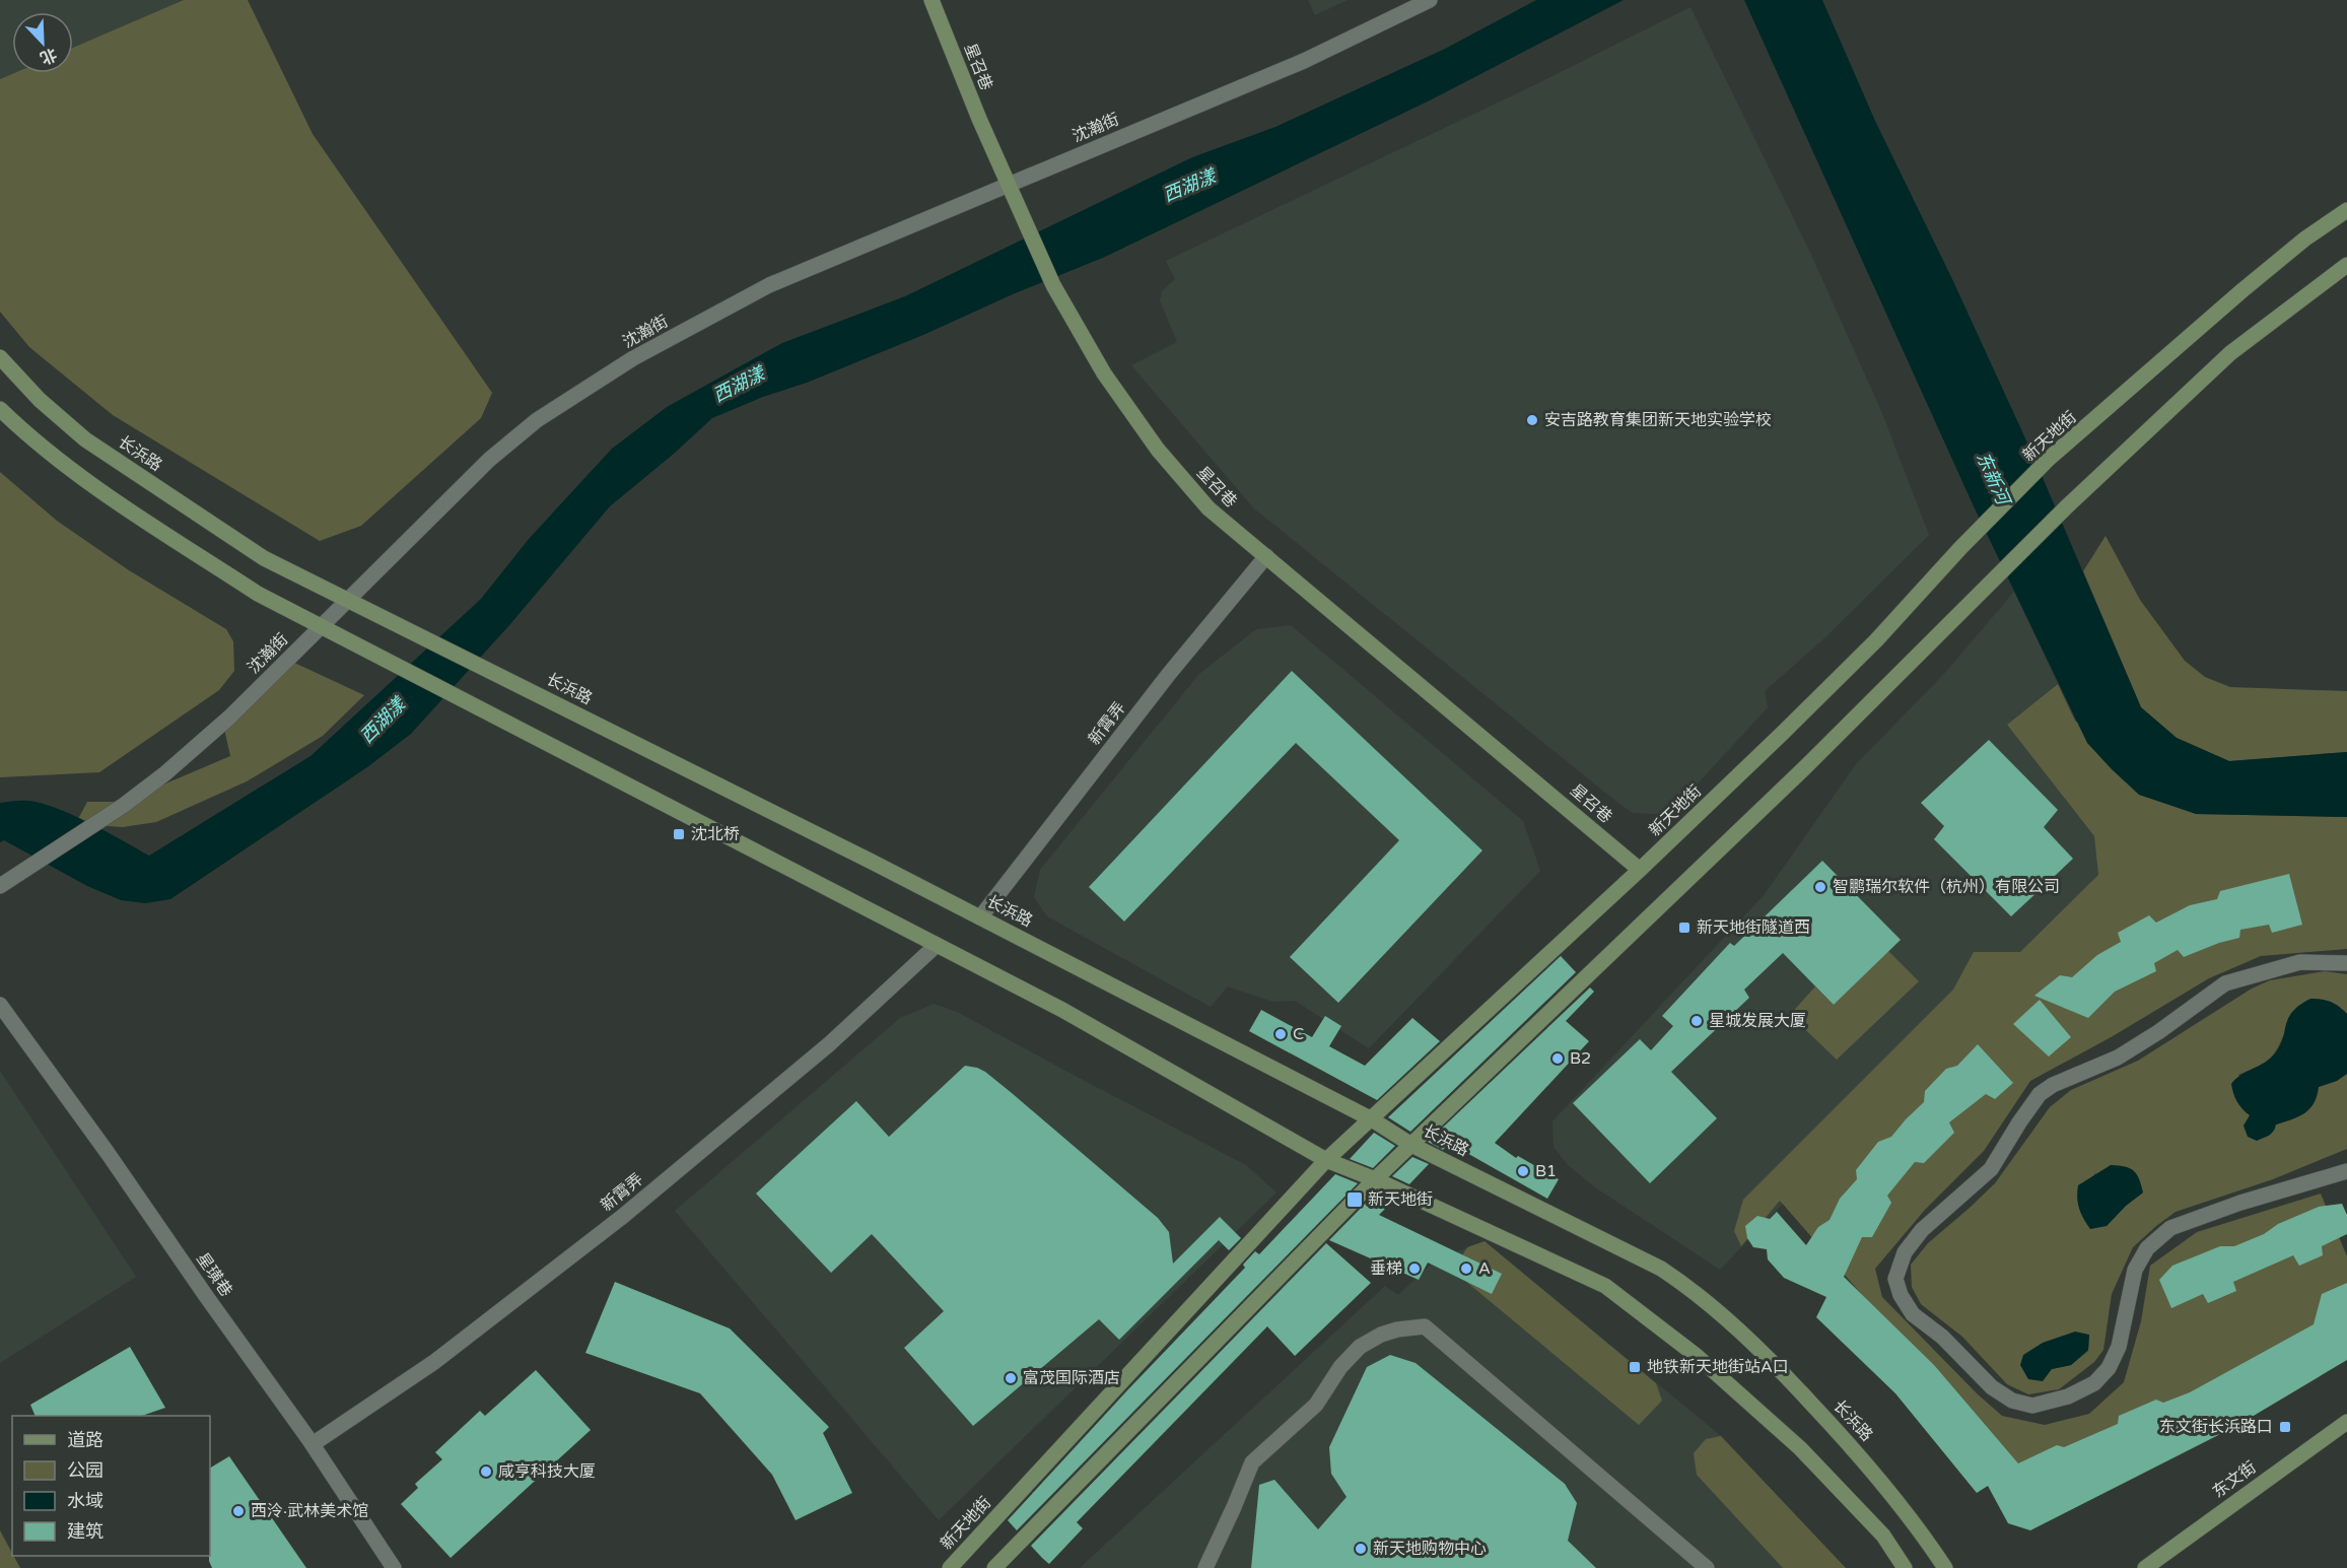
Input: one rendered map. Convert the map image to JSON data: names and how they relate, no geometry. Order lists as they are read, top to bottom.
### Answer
{
  "streets": {
    "main road": [
      "星召巷",
      "新天地街",
      "长浜路",
      "东文街"
    ],
    "street": ["沈瀚街", "新霄弄", "星璜巷"]
  },
  "crossings": [
    ["星召巷", "沈瀚街"],
    ["星召巷", "新天地街"],
    ["星召巷", "新霄弄"],
    ["沈瀚街", "长浜路"],
    ["新天地街", "长浜路"],
    ["长浜路", "新霄弄"],
    ["新霄弄", "星璜巷"]
  ],
  "water": ["西湖漾", "东新河"],
  "places": {
    "other": [
      "安吉路教育集团新天地实验学校",
      "智鹏瑞尔软件（杭州）有限公司",
      "星城发展大厦",
      "C",
      "B2",
      "B1",
      "垂梯",
      "A",
      "富茂国际酒店",
      "咸亨科技大厦",
      "西泠·武林美术馆",
      "新天地购物中心"
    ],
    "transit": [
      "沈北桥",
      "新天地街隧道西",
      "新天地街",
      "地铁新天地街站A口",
      "东文街长浜路口"
    ]
  },
  "legend": [
    "道路",
    "公园",
    "水域",
    "建筑"
  ],
  "north": "bottom right"
}
